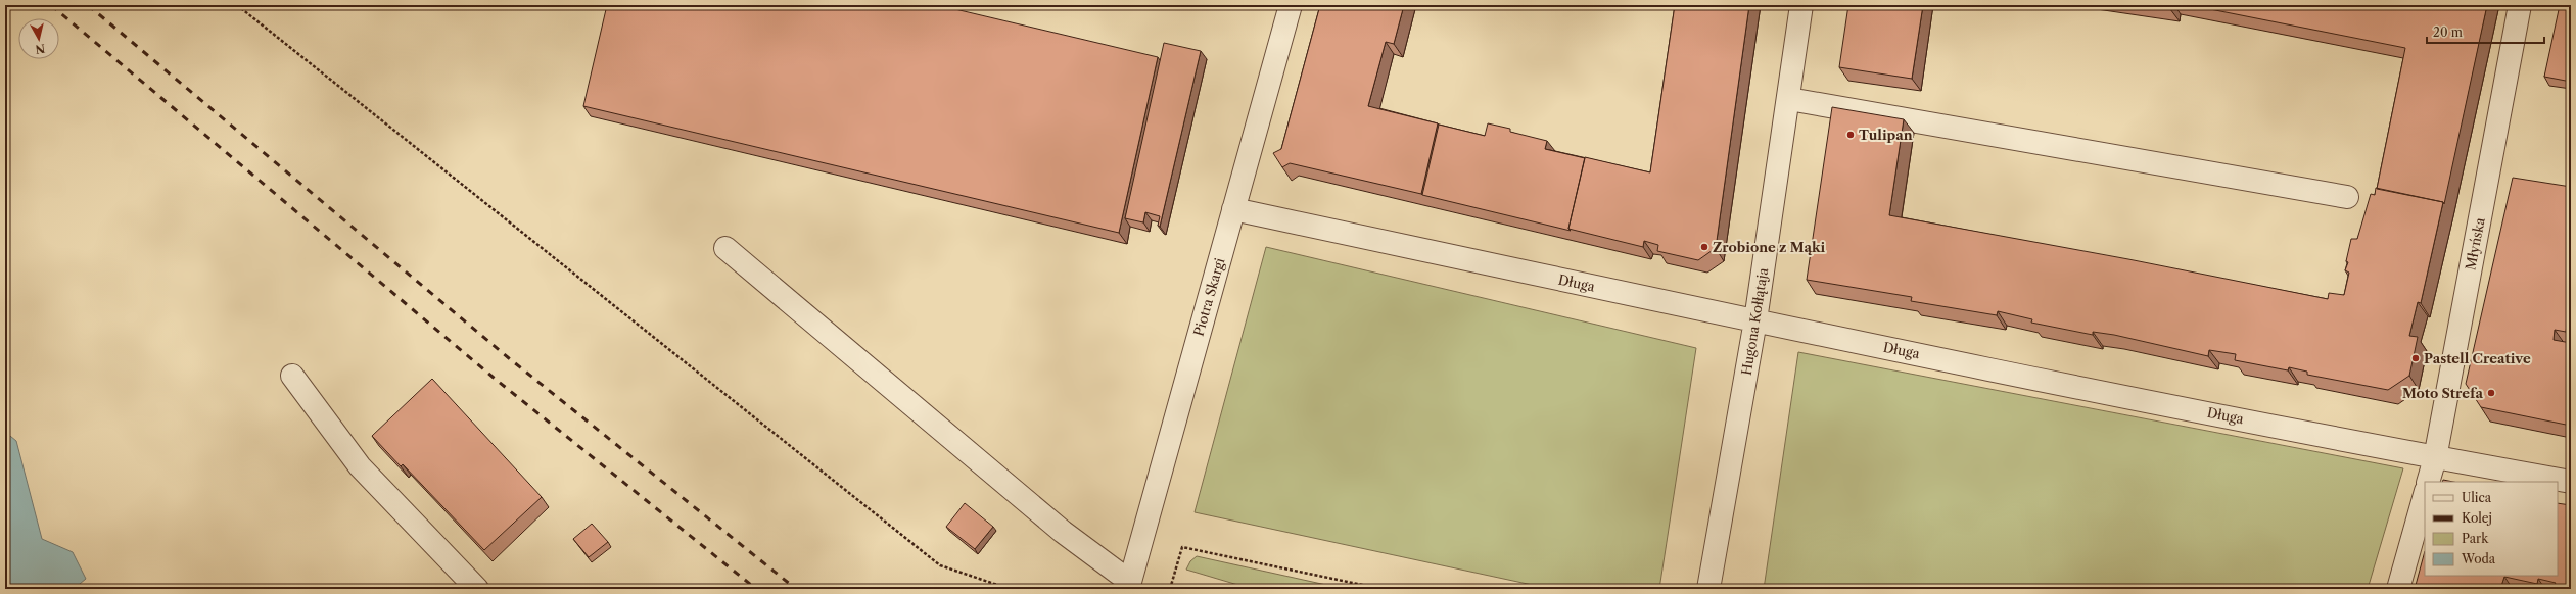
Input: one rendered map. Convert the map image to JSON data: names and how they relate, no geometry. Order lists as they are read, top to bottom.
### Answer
{
  "streets": {
    "street": [
      "Młyńska",
      "Długa",
      "Piotra Skargi",
      "Hugona Kołłątaja"
    ]
  },
  "crossings": [
    ["Młyńska", "Długa"],
    ["Długa", "Piotra Skargi"],
    ["Długa", "Hugona Kołłątaja"]
  ],
  "places": [
    "Tulipan",
    "Zrobione z Mąki",
    "Pastell Creative",
    "Moto Strefa"
  ],
  "legend": [
    "Ulica",
    "Kolej",
    "Park",
    "Woda"
  ],
  "scale_bar": "20 m",
  "north": "bottom"
}
